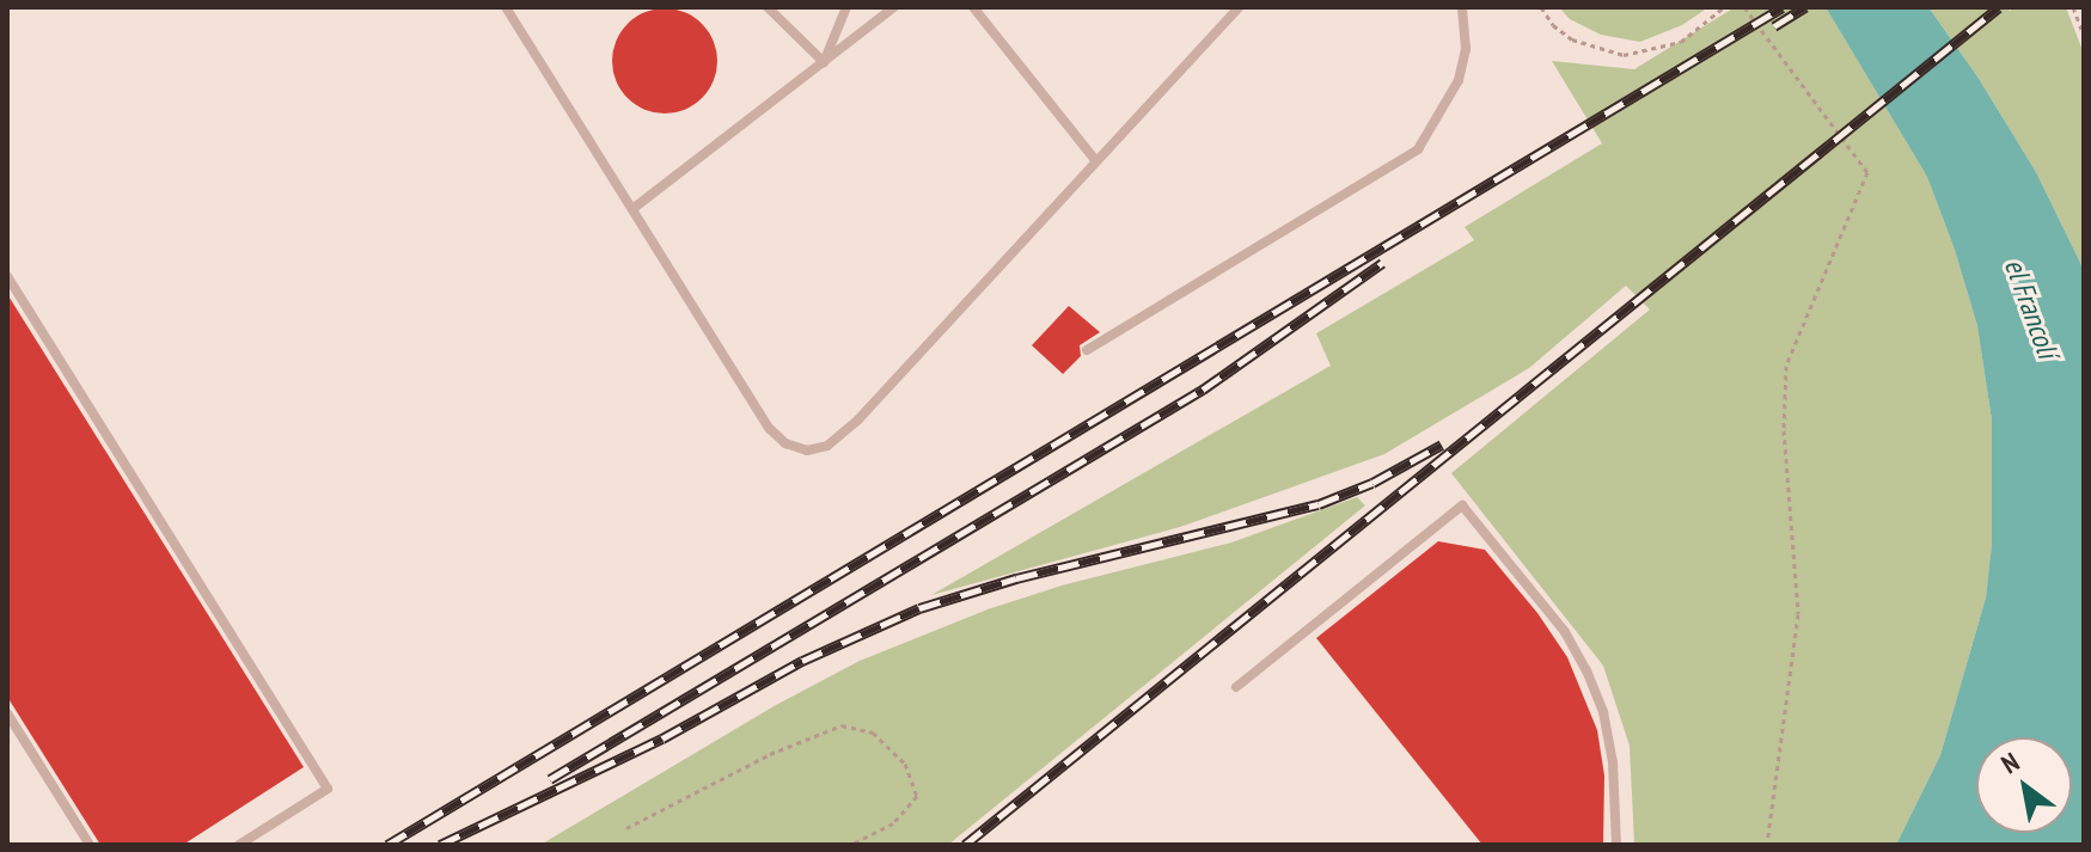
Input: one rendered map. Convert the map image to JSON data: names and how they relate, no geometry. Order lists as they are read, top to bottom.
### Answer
{
  "water": ["el Francolí"],
  "north": "top left"
}
